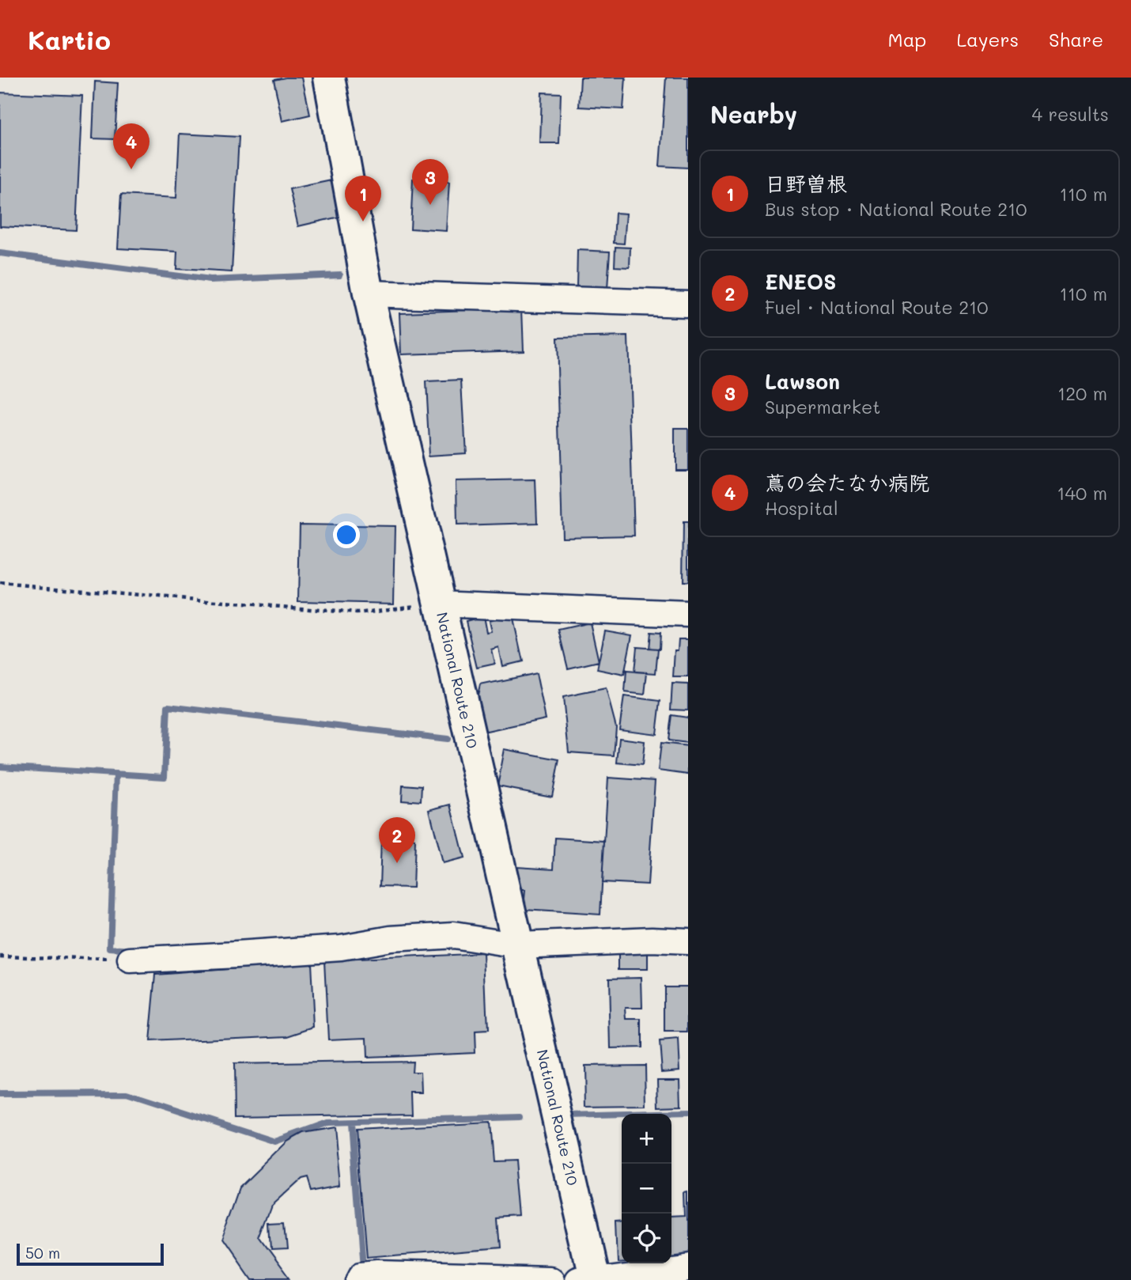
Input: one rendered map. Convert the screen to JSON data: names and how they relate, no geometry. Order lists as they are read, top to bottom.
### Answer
{
  "streets": {
    "highway": ["National Route 210"]
  },
  "scale_bar": "50 m",
  "page": {
    "header": "Kartio",
    "nav": ["Map", "Layers", "Share"],
    "heading": ["Nearby", "4 results"],
    "pins": [
      "4",
      "3",
      "1",
      "2"
    ],
    "list": [
      {
        "mark": "1",
        "name": "日野曽根",
        "note": "Bus stop · National Route 210",
        "value": "110 m"
      },
      {
        "mark": "2",
        "name": "ENEOS",
        "note": "Fuel · National Route 210",
        "value": "110 m"
      },
      {
        "mark": "3",
        "name": "Lawson",
        "note": "Supermarket",
        "value": "120 m"
      },
      {
        "mark": "4",
        "name": "蔦の会たなか病院",
        "note": "Hospital",
        "value": "140 m"
      }
    ],
    "map_buttons": ["+", "−"],
    "scale": "50 m"
  }
}
